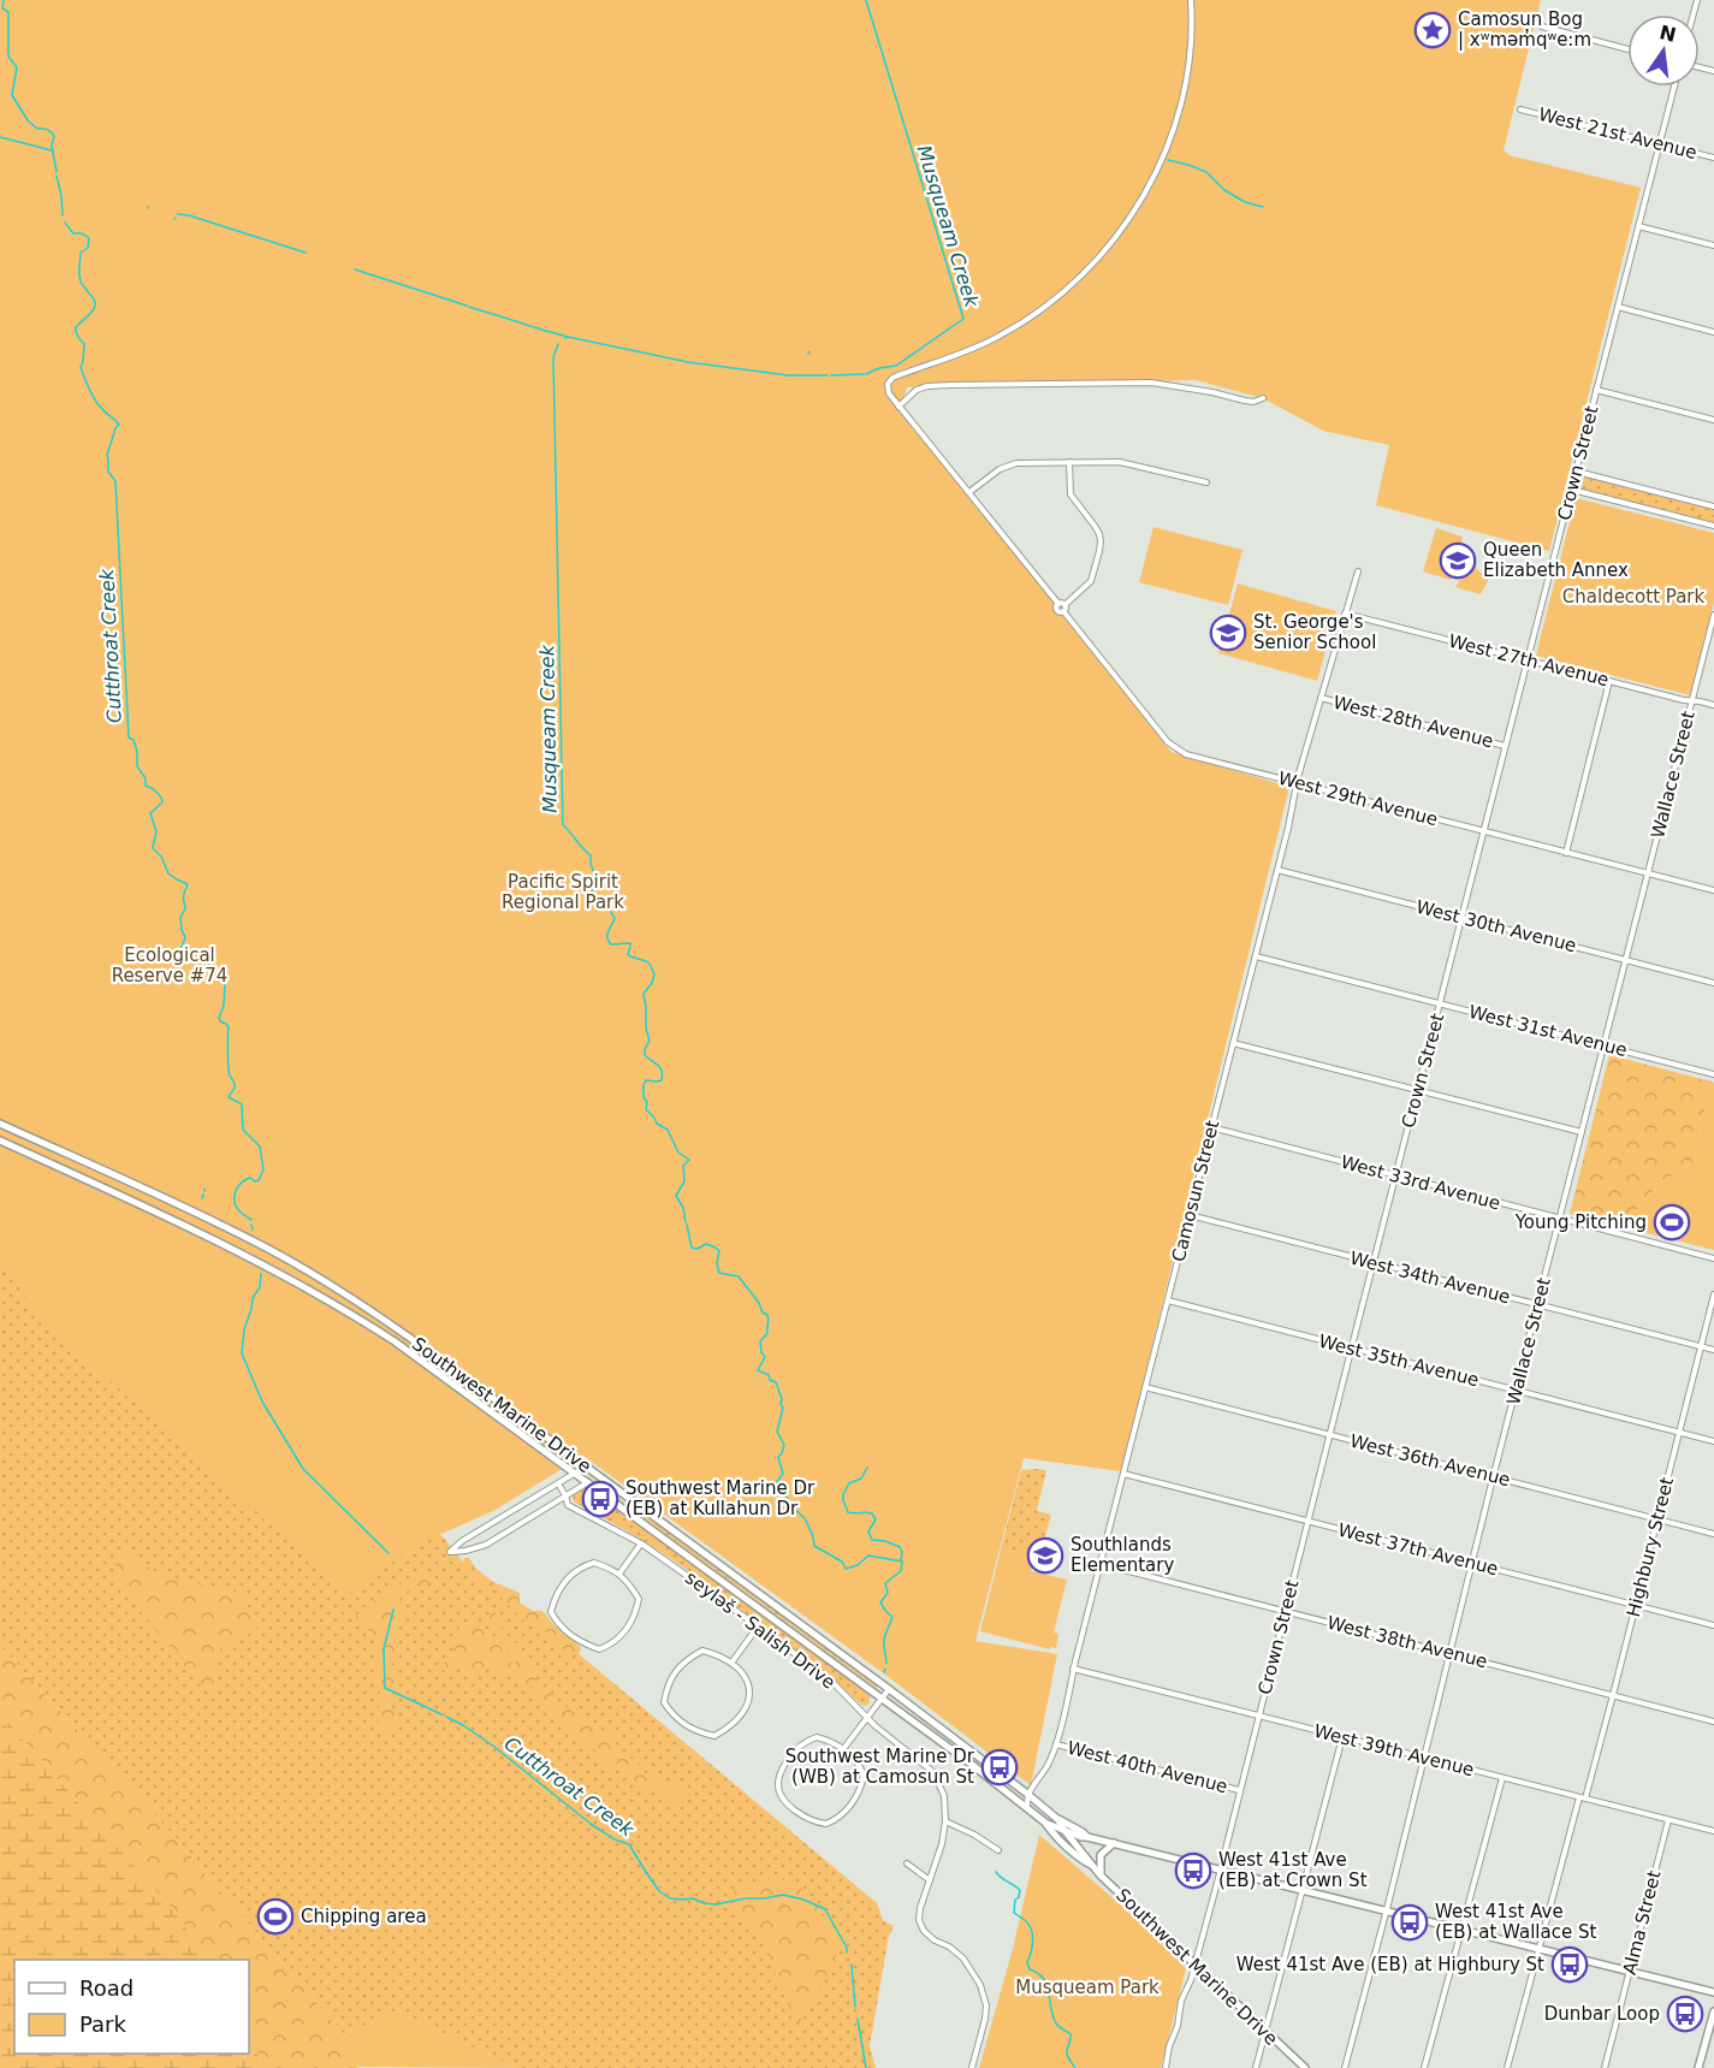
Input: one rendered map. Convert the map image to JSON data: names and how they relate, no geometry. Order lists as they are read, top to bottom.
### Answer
{
  "streets": {
    "main road": ["Southwest Marine Drive"],
    "street": [
      "West 21st Avenue",
      "Crown Street",
      "West 27th Avenue",
      "West 28th Avenue",
      "Wallace Street",
      "West 29th Avenue",
      "West 30th Avenue",
      "West 31st Avenue",
      "West 33rd Avenue",
      "Camosun Street",
      "West 34th Avenue",
      "West 35th Avenue",
      "West 36th Avenue",
      "Highbury Street",
      "West 37th Avenue",
      "seyləš - Salish Drive",
      "West 38th Avenue",
      "West 39th Avenue",
      "West 40th Avenue",
      "Alma Street"
    ]
  },
  "crossings": [
    ["West 21st Avenue", "Crown Street"],
    ["Crown Street", "West 27th Avenue"],
    ["Crown Street", "West 28th Avenue"],
    ["Crown Street", "West 29th Avenue"],
    ["Crown Street", "West 30th Avenue"],
    ["Crown Street", "West 31st Avenue"],
    ["Crown Street", "West 33rd Avenue"],
    ["Crown Street", "West 34th Avenue"],
    ["Crown Street", "West 35th Avenue"],
    ["Crown Street", "Southwest Marine Drive"],
    ["Crown Street", "West 36th Avenue"],
    ["Crown Street", "West 37th Avenue"],
    ["Crown Street", "West 38th Avenue"],
    ["Crown Street", "West 39th Avenue"],
    ["Crown Street", "West 40th Avenue"],
    ["West 27th Avenue", "Wallace Street"],
    ["West 27th Avenue", "Camosun Street"],
    ["West 28th Avenue", "Camosun Street"],
    ["Wallace Street", "West 29th Avenue"],
    ["Wallace Street", "West 30th Avenue"],
    ["Wallace Street", "West 31st Avenue"],
    ["Wallace Street", "West 33rd Avenue"],
    ["Wallace Street", "West 34th Avenue"],
    ["Wallace Street", "West 35th Avenue"],
    ["Wallace Street", "West 36th Avenue"],
    ["Wallace Street", "West 37th Avenue"],
    ["Wallace Street", "West 38th Avenue"],
    ["Wallace Street", "West 39th Avenue"],
    ["West 29th Avenue", "Camosun Street"],
    ["West 30th Avenue", "Camosun Street"],
    ["West 31st Avenue", "Camosun Street"],
    ["West 33rd Avenue", "Camosun Street"],
    ["Camosun Street", "West 34th Avenue"],
    ["Camosun Street", "West 35th Avenue"],
    ["Camosun Street", "Southwest Marine Drive"],
    ["Camosun Street", "West 36th Avenue"],
    ["Camosun Street", "West 37th Avenue"],
    ["Camosun Street", "West 38th Avenue"],
    ["Camosun Street", "West 39th Avenue"],
    ["Camosun Street", "West 40th Avenue"],
    ["West 34th Avenue", "Highbury Street"],
    ["West 35th Avenue", "Highbury Street"],
    ["West 36th Avenue", "Highbury Street"],
    ["Highbury Street", "West 37th Avenue"],
    ["Highbury Street", "West 38th Avenue"],
    ["Highbury Street", "West 39th Avenue"],
    ["West 39th Avenue", "Alma Street"]
  ],
  "water": ["Musqueam Creek", "Cutthroat Creek"],
  "parks": [
    "Chaldecott Park",
    "Pacific Spirit Regional Park",
    "Ecological Reserve #74",
    "Musqueam Park"
  ],
  "places": {
    "place": ["Camosun Bog | xʷməm̓qʷe:m"],
    "school or university": ["Queen Elizabeth Annex", "St. George's Senior School", "Southlands Elementary"],
    "sports": ["Young Pitching", "Chipping area"],
    "bus stop": [
      "Southwest Marine Dr (EB) at Kullahun Dr",
      "Southwest Marine Dr (WB) at Camosun St",
      "West 41st Ave (EB) at Crown St",
      "West 41st Ave (EB) at Wallace St",
      "West 41st Ave (EB) at Highbury St",
      "Dunbar Loop"
    ]
  },
  "legend": ["Road", "Park"],
  "north": "top"
}
